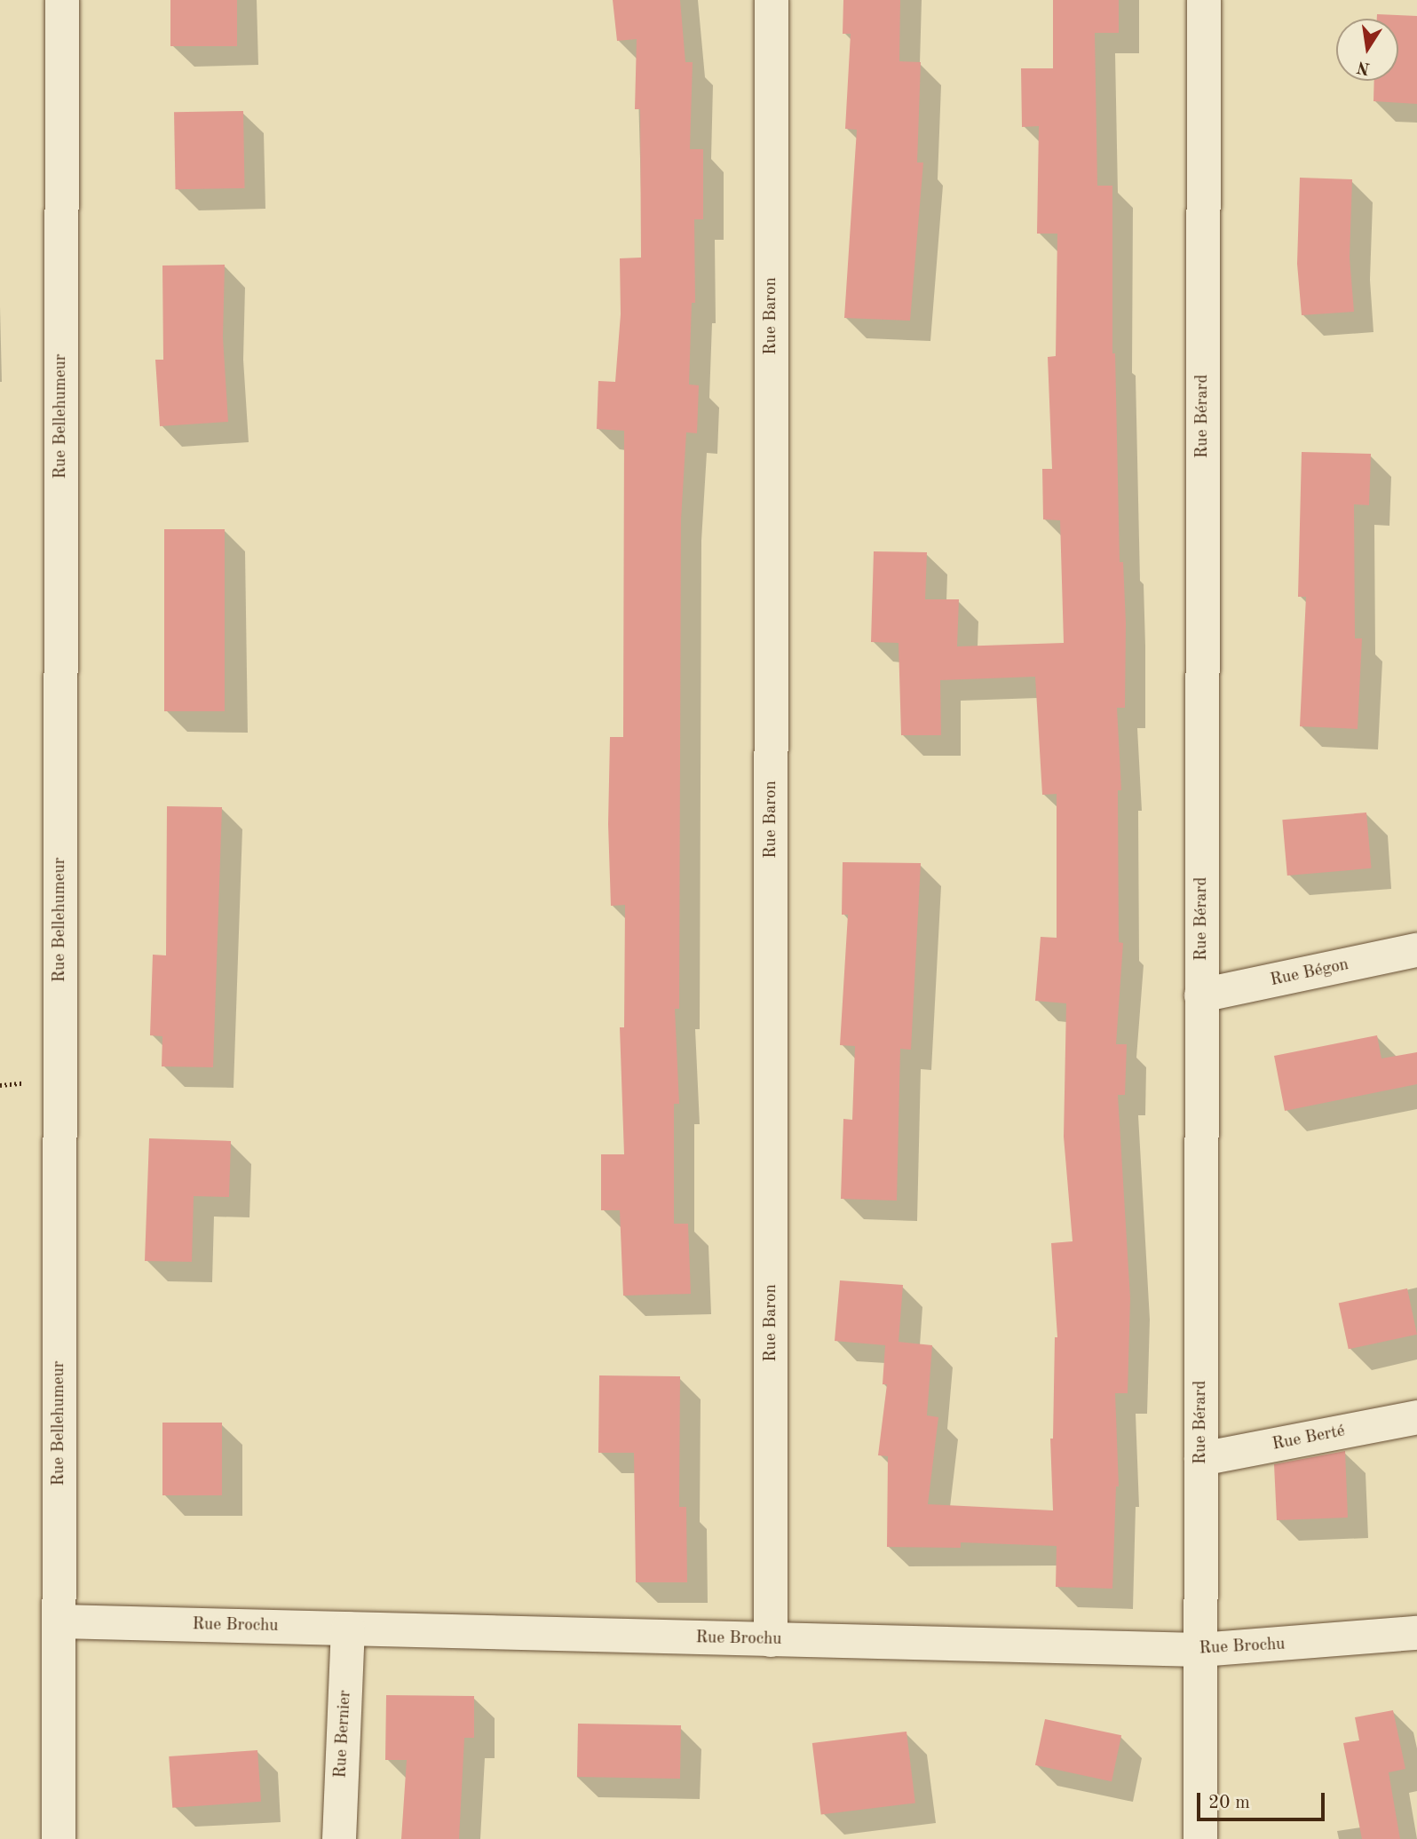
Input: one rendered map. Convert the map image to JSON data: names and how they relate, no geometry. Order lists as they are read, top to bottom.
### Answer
{
  "streets": {
    "street": [
      "Rue Baron",
      "Rue Bellehumeur",
      "Rue Bérard",
      "Rue Bégon",
      "Rue Berté",
      "Rue Brochu",
      "Rue Bernier"
    ]
  },
  "crossings": [
    ["Rue Baron", "Rue Brochu"],
    ["Rue Bellehumeur", "Rue Brochu"],
    ["Rue Bérard", "Rue Bégon"],
    ["Rue Bérard", "Rue Berté"],
    ["Rue Bérard", "Rue Brochu"],
    ["Rue Brochu", "Rue Bernier"]
  ],
  "scale_bar": "20 m",
  "north": "bottom"
}
